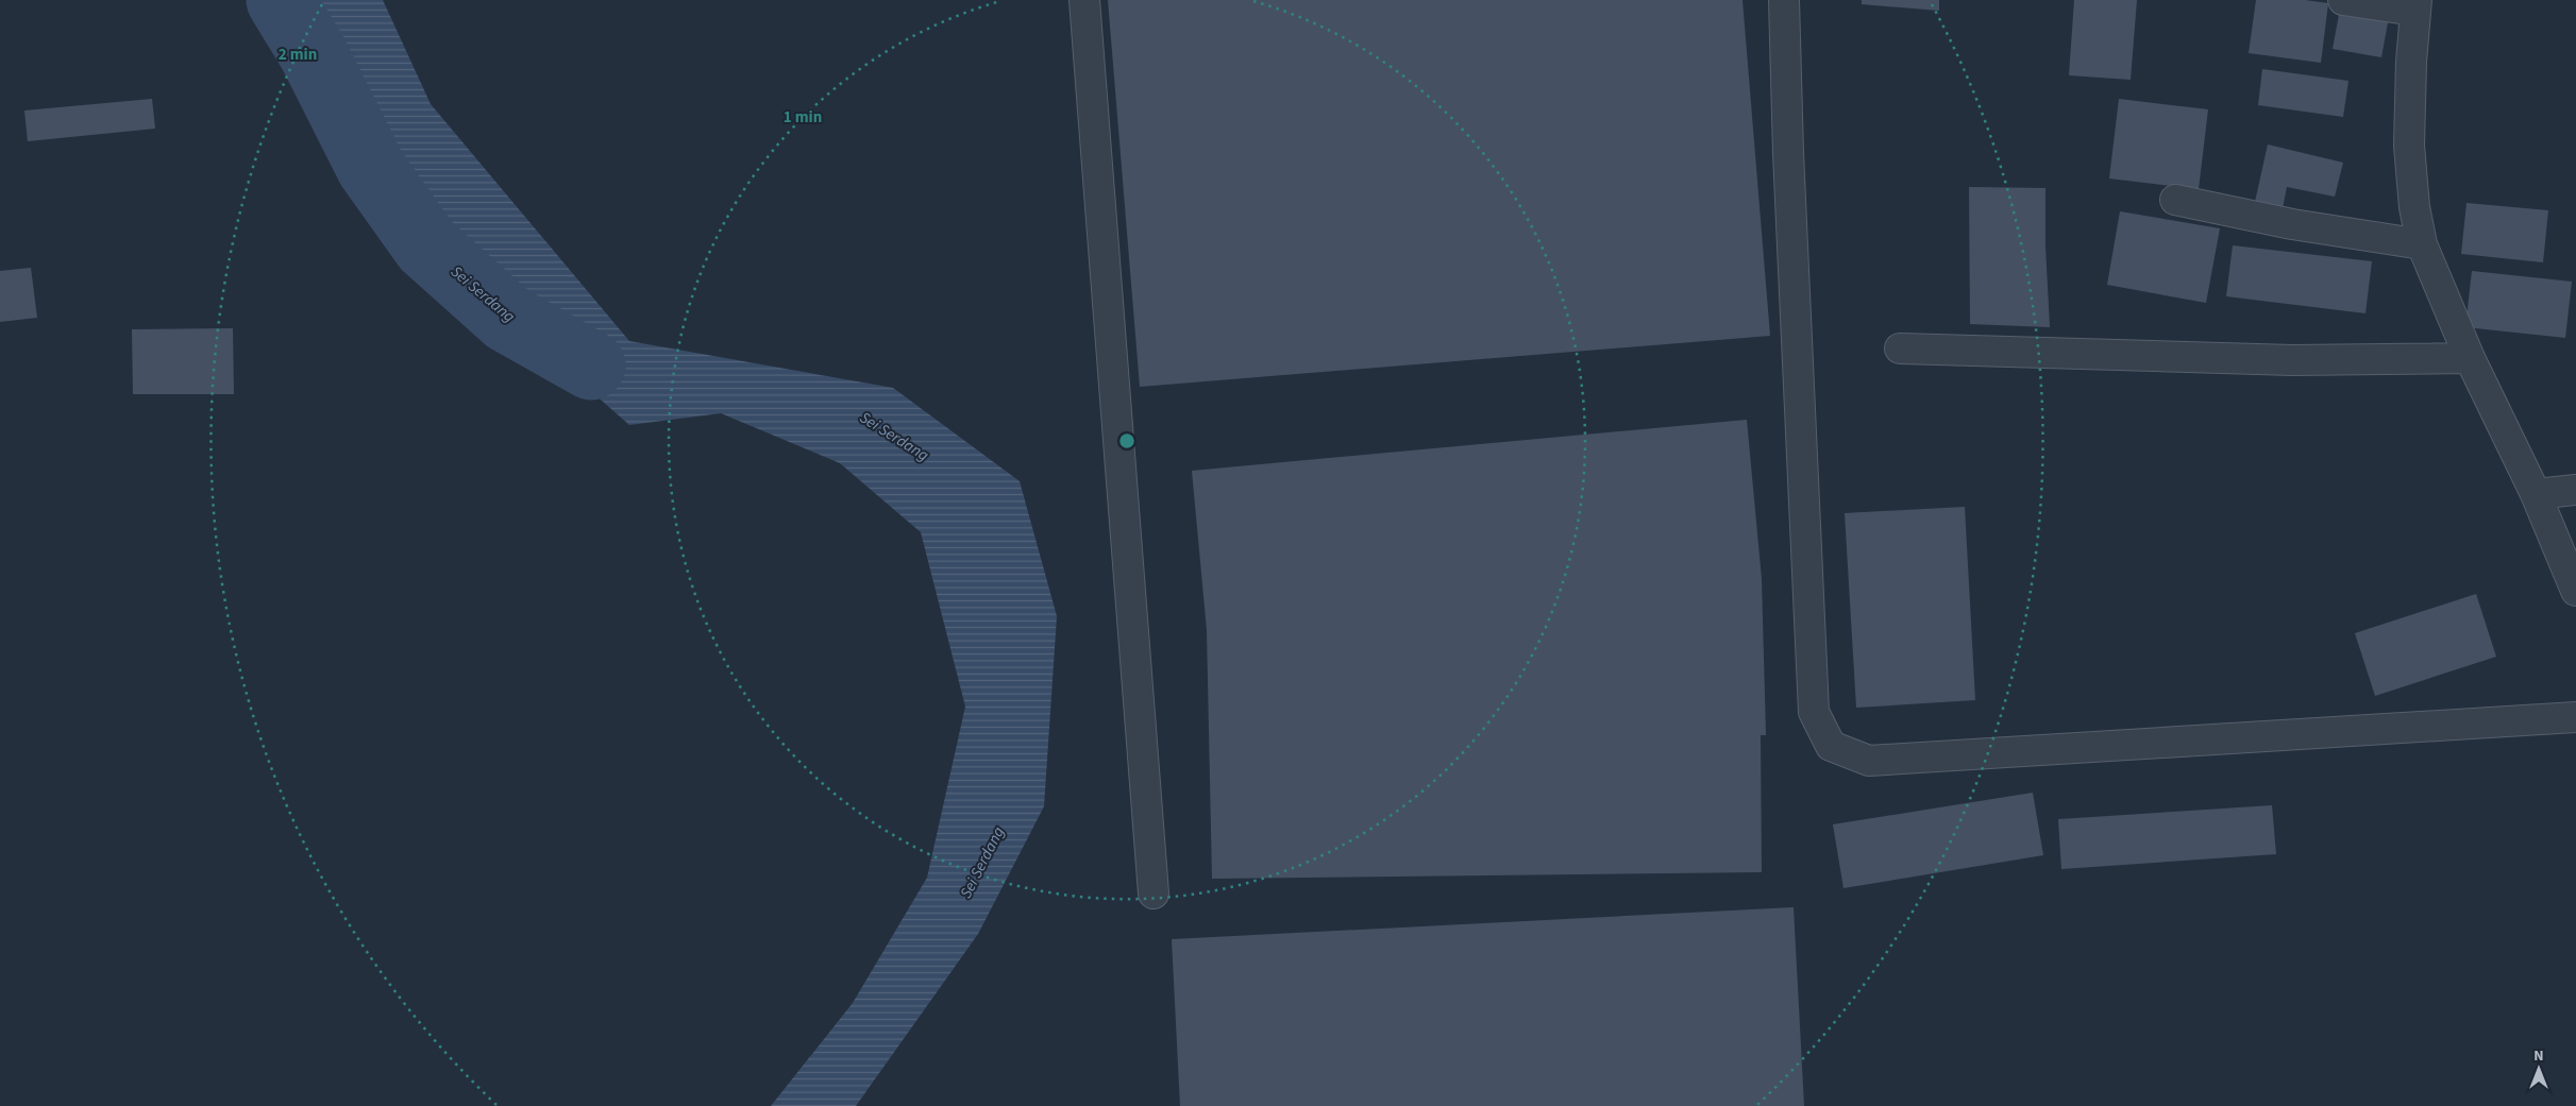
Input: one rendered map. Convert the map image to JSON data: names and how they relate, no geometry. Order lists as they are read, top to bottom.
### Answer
{
  "water": ["Sei Serdang"],
  "north": "top",
  "rings": ["2 min", "1 min"]
}
